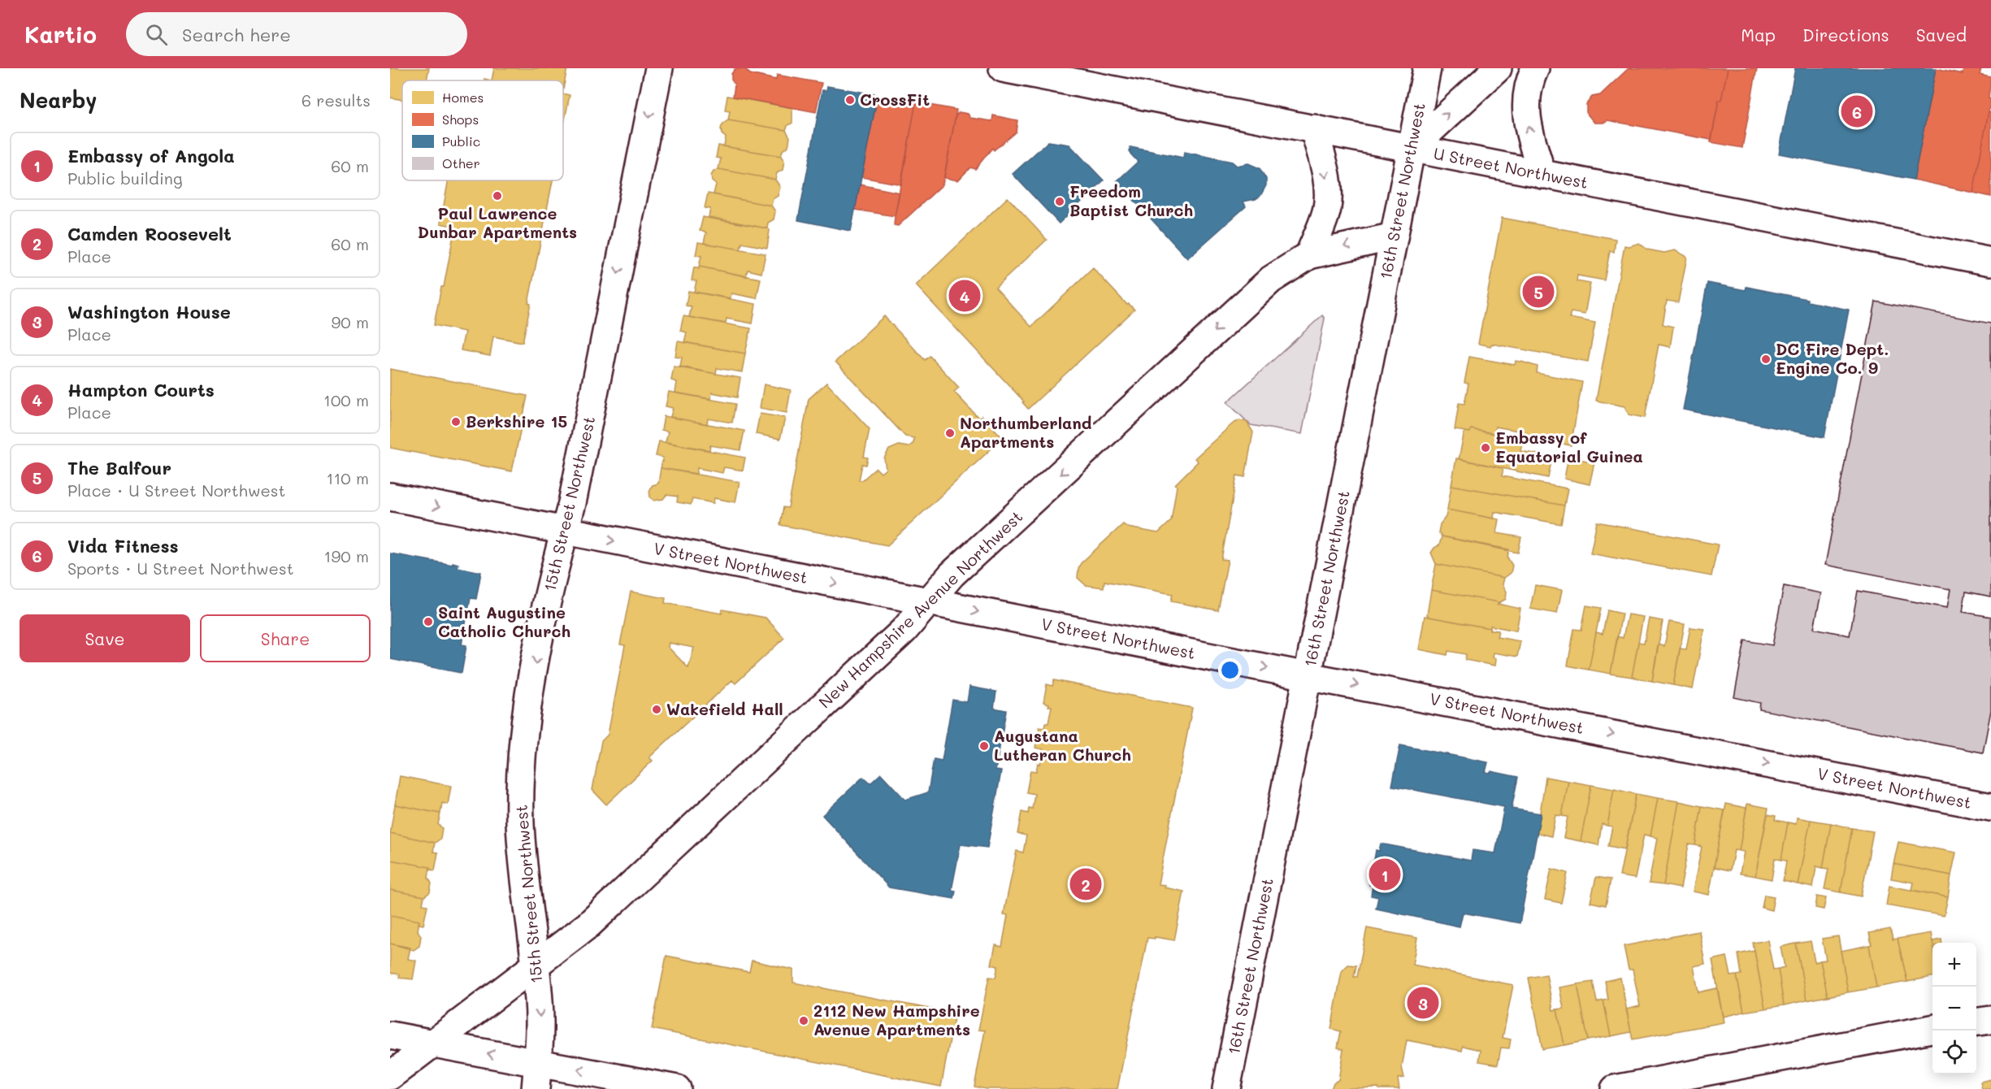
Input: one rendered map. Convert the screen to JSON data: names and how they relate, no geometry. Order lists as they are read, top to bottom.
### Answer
{
  "streets": {
    "main road": [
      "U Street Northwest",
      "16th Street Northwest",
      "15th Street Northwest",
      "V Street Northwest",
      "New Hampshire Avenue Northwest"
    ]
  },
  "crossings": [
    ["U Street Northwest", "16th Street Northwest"],
    ["16th Street Northwest", "V Street Northwest"],
    ["16th Street Northwest", "New Hampshire Avenue Northwest"],
    ["15th Street Northwest", "V Street Northwest"],
    ["15th Street Northwest", "New Hampshire Avenue Northwest"],
    ["V Street Northwest", "New Hampshire Avenue Northwest"]
  ],
  "one_way": ["15th Street Northwest", "V Street Northwest", "New Hampshire Avenue Northwest"],
  "places": [
    "CrossFit",
    "Paul Lawrence Dunbar Apartments",
    "Freedom Baptist Church",
    "DC Fire Dept. Engine Co. 9",
    "Berkshire 15",
    "Northumberland Apartments",
    "Embassy of Equatorial Guinea",
    "Saint Augustine Catholic Church",
    "Wakefield Hall",
    "Augustana Lutheran Church",
    "2112 New Hampshire Avenue Apartments"
  ],
  "legend": [
    "Homes",
    "Shops",
    "Public",
    "Other"
  ],
  "page": {
    "header": "Kartio",
    "search": "Search here",
    "nav": ["Map", "Directions", "Saved"],
    "heading": ["Nearby", "6 results"],
    "pins": [
      "6",
      "5",
      "4",
      "1",
      "2",
      "3"
    ],
    "list": [
      {
        "mark": "1",
        "name": "Embassy of Angola",
        "note": "Public building",
        "value": "60 m"
      },
      {
        "mark": "2",
        "name": "Camden Roosevelt",
        "note": "Place",
        "value": "60 m"
      },
      {
        "mark": "3",
        "name": "Washington House",
        "note": "Place",
        "value": "90 m"
      },
      {
        "mark": "4",
        "name": "Hampton Courts",
        "note": "Place",
        "value": "100 m"
      },
      {
        "mark": "5",
        "name": "The Balfour",
        "note": "Place · U Street Northwest",
        "value": "110 m"
      },
      {
        "mark": "6",
        "name": "Vida Fitness",
        "note": "Sports · U Street Northwest",
        "value": "190 m"
      }
    ],
    "buttons": ["Save", "Share"],
    "map_buttons": ["+", "−"]
  }
}
